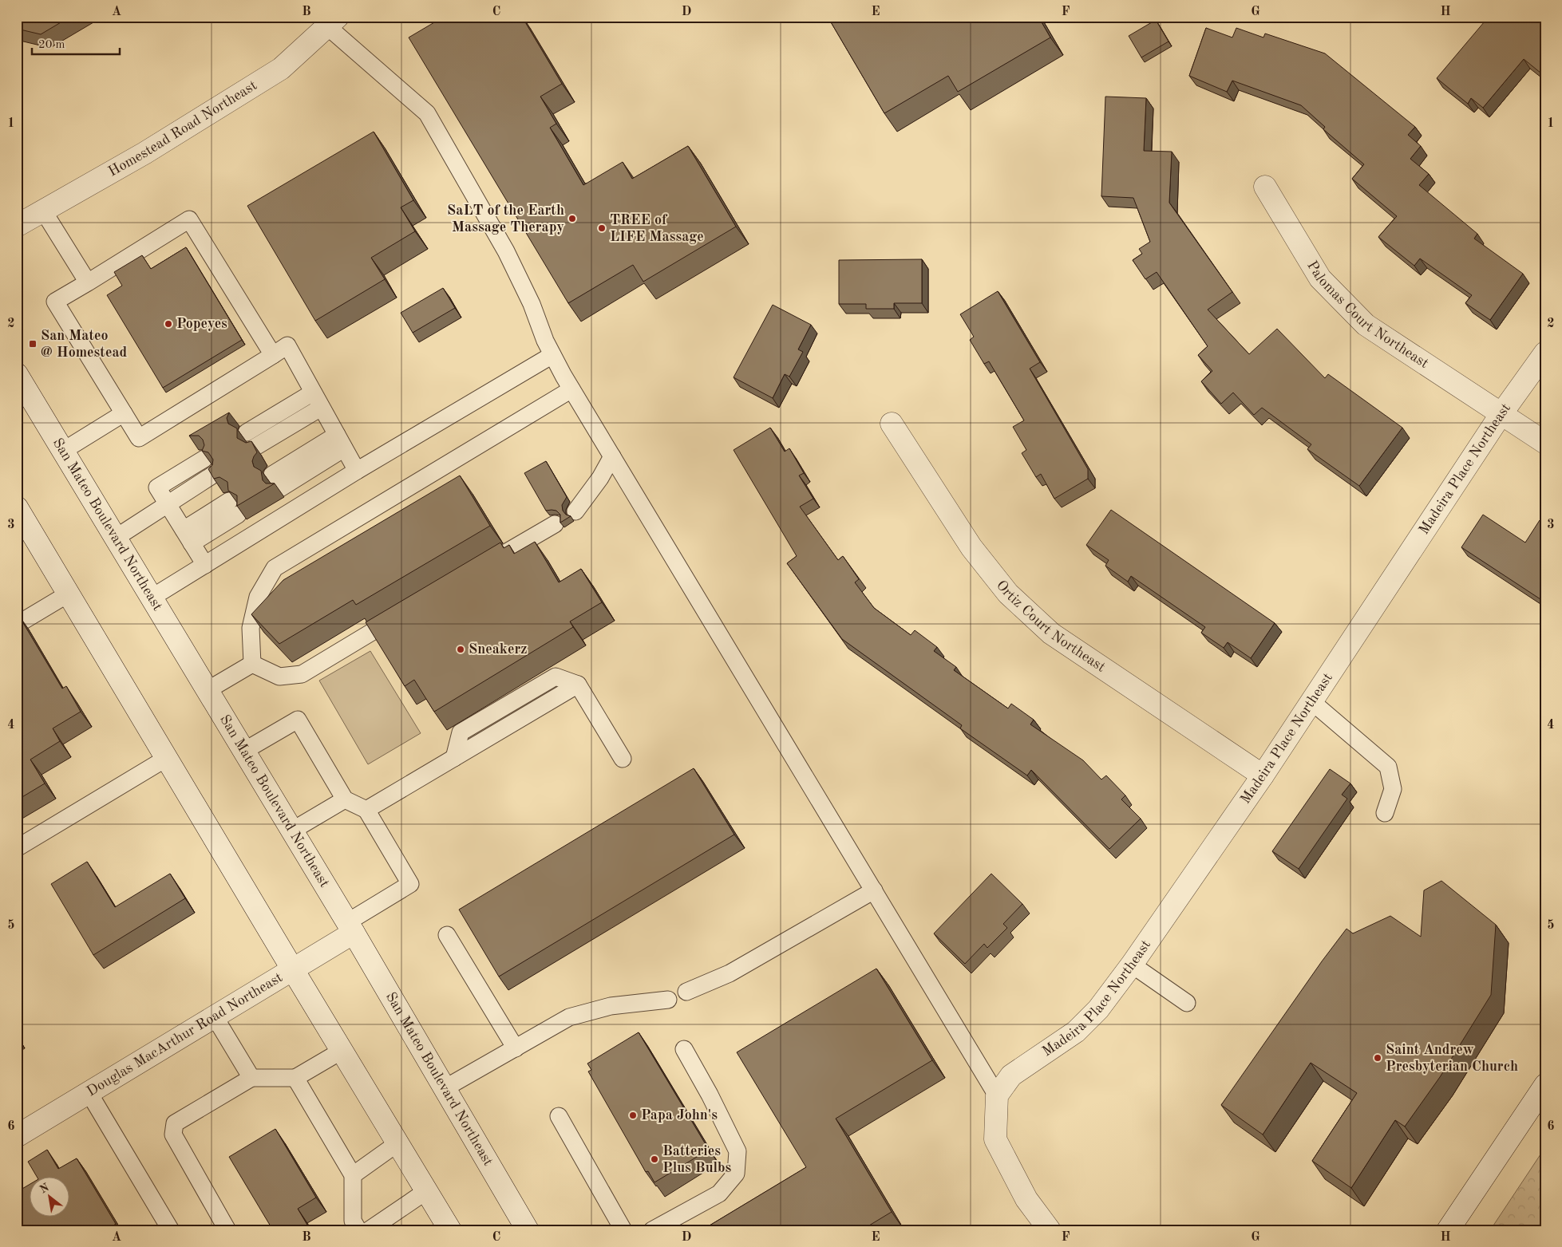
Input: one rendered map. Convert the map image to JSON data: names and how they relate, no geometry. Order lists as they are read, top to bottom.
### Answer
{
  "streets": {
    "street": [
      "Homestead Road Northeast",
      "Palomas Court Northeast",
      "Madeira Place Northeast",
      "San Mateo Boulevard Northeast",
      "Ortiz Court Northeast",
      "Douglas MacArthur Road Northeast"
    ]
  },
  "crossings": [
    ["Palomas Court Northeast", "Madeira Place Northeast"],
    ["Madeira Place Northeast", "Ortiz Court Northeast"],
    ["San Mateo Boulevard Northeast", "Douglas MacArthur Road Northeast"]
  ],
  "places": {
    "other": [
      "SaLT of the Earth Massage Therapy",
      "TREE of LIFE Massage",
      "Popeyes",
      "Sneakerz",
      "Saint Andrew Presbyterian Church",
      "Papa John's",
      "Batteries Plus Bulbs"
    ],
    "transit": ["San Mateo @ Homestead"]
  },
  "scale_bar": "20 m",
  "north": "top left",
  "grid": {
    "columns": [
      "A",
      "B",
      "C",
      "D",
      "E",
      "F",
      "G",
      "H"
    ],
    "rows": [
      "1",
      "2",
      "3",
      "4",
      "5",
      "6"
    ]
  }
}
